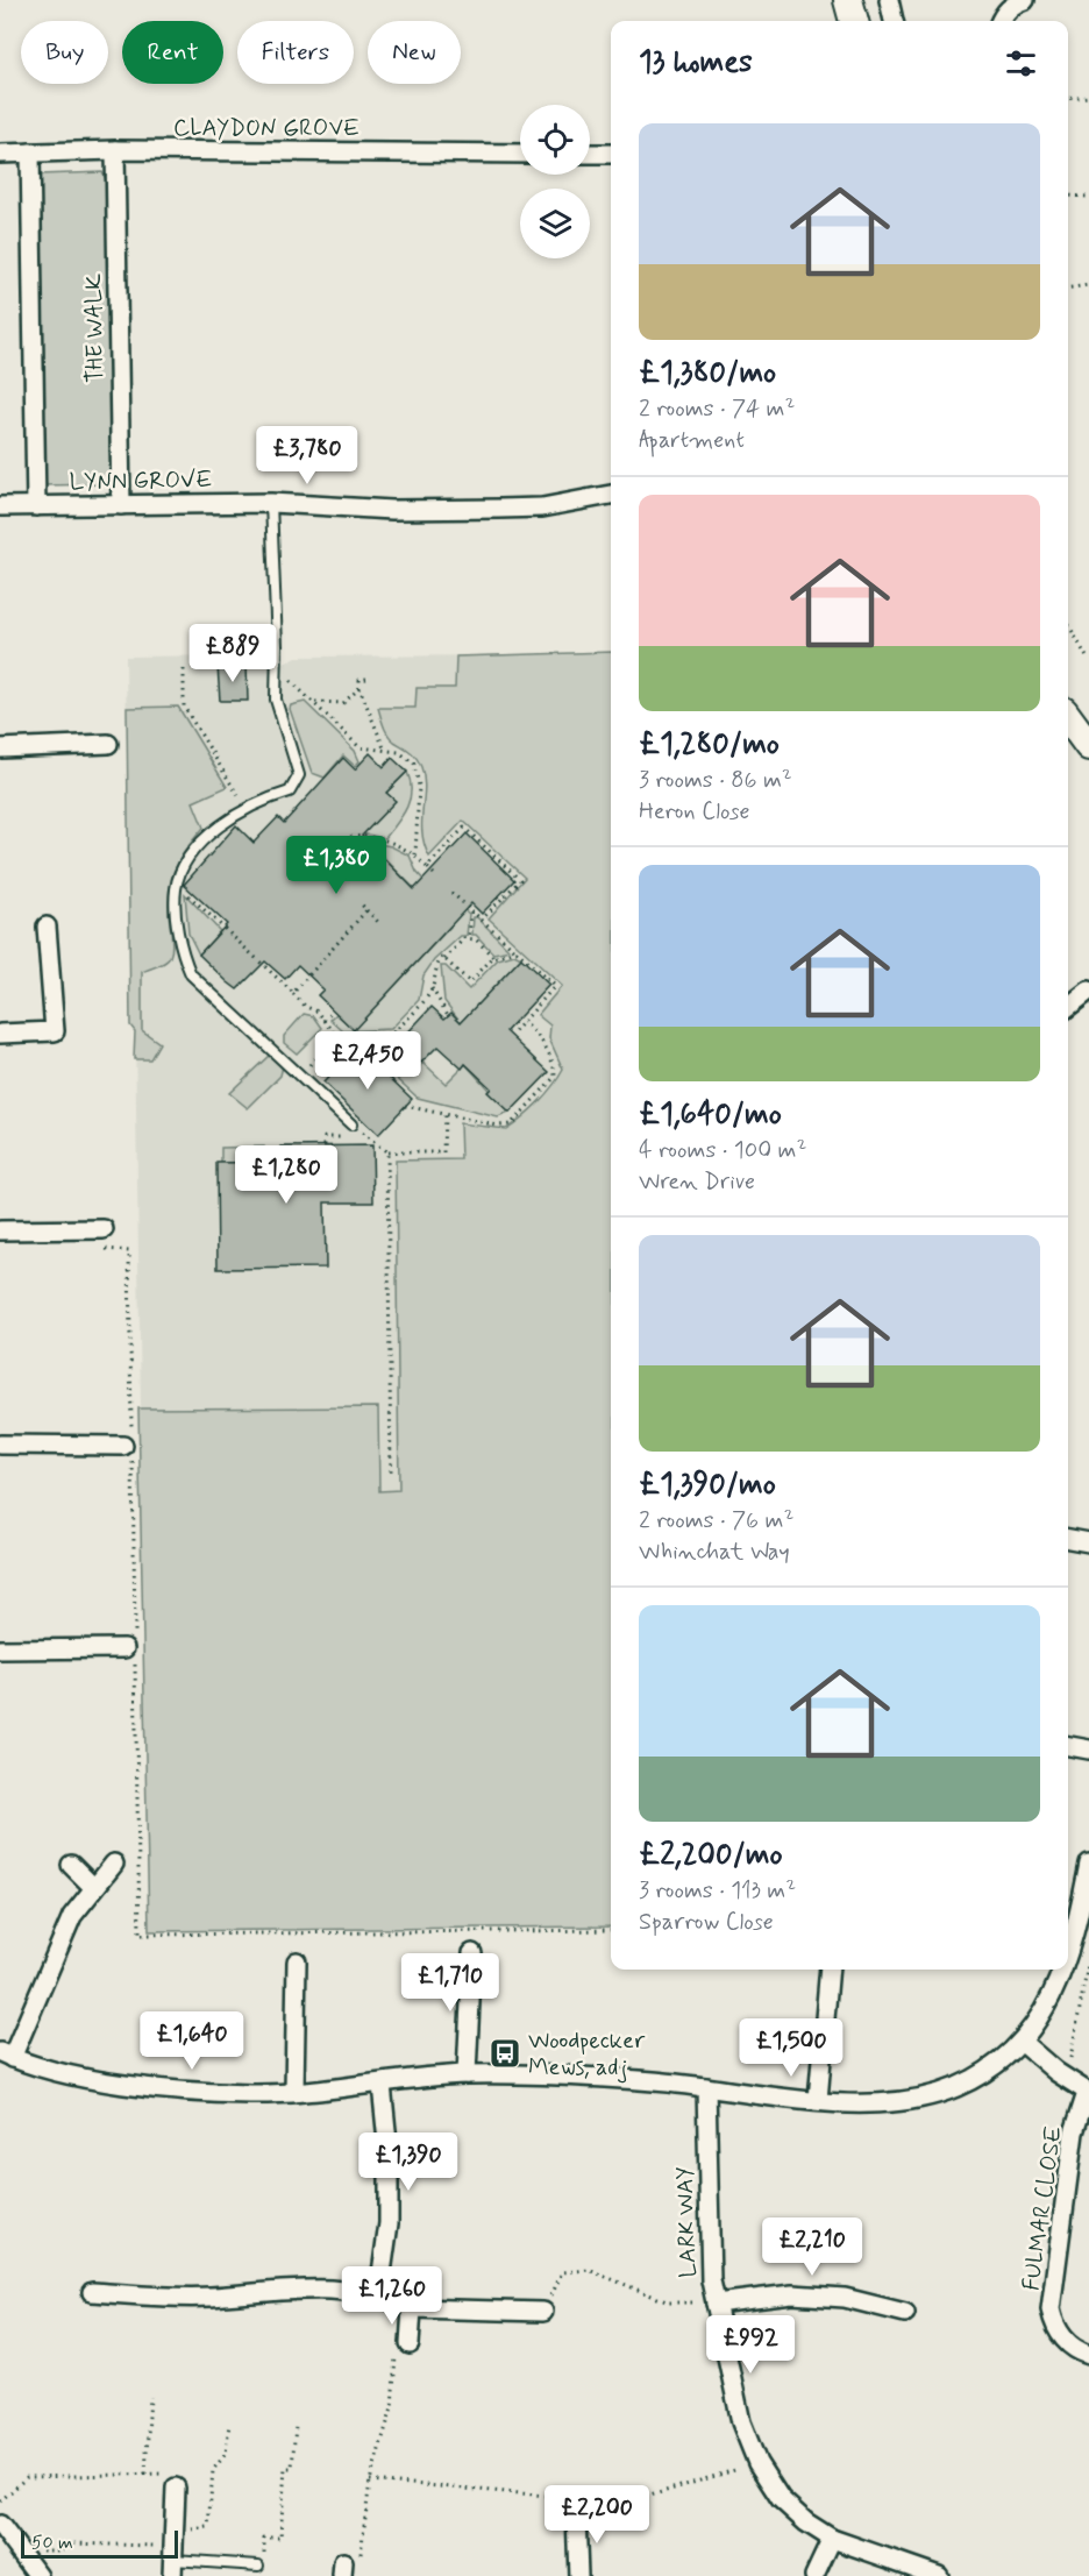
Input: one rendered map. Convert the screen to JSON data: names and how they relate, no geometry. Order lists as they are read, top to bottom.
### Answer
{
  "streets": {
    "street": [
      "CLAYDON GROVE",
      "THE WALK",
      "LYNN GROVE",
      "FULMAR CLOSE",
      "LARK WAY"
    ]
  },
  "crossings": [
    ["CLAYDON GROVE", "THE WALK"],
    ["THE WALK", "LYNN GROVE"]
  ],
  "places": {
    "bus stop": ["Woodpecker Mews, adj"]
  },
  "scale_bar": "50 m",
  "page": {
    "chip": [
      "Buy",
      "Rent",
      "Filters",
      "New"
    ],
    "heading": "13 homes",
    "list": [
      {
        "name": "£1,380/mo",
        "note": "2 rooms · 74 m² · Apartment"
      },
      {
        "name": "£1,280/mo",
        "note": "3 rooms · 86 m² · Heron Close"
      },
      {
        "name": "£1,640/mo",
        "note": "4 rooms · 100 m² · Wren Drive"
      },
      {
        "name": "£1,390/mo",
        "note": "2 rooms · 76 m² · Whinchat Way"
      },
      {
        "name": "£2,200/mo",
        "note": "3 rooms · 113 m² · Sparrow Close"
      }
    ],
    "price": [
      "£3,780",
      "£889",
      "£1,380",
      "£2,450",
      "£1,280",
      "£1,710",
      "£1,640",
      "£1,500",
      "£1,390",
      "£2,210",
      "£1,260",
      "£992",
      "£2,200"
    ],
    "scale": "50 m"
  }
}
